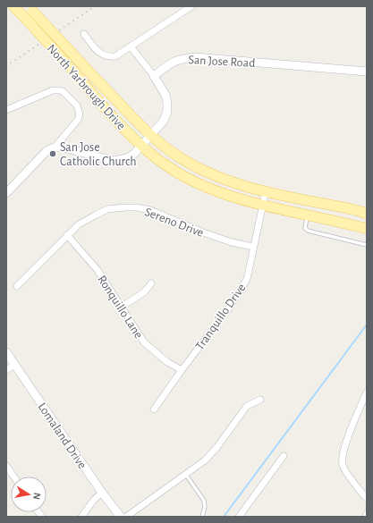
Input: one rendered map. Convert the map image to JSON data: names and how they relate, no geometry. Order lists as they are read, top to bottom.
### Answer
{
  "streets": {
    "main road": ["North Yarbrough Drive"],
    "street": [
      "San Jose Road",
      "Sereno Drive",
      "Ronquillo Lane",
      "Tranquillo Drive",
      "Lomaland Drive"
    ]
  },
  "crossings": [
    ["North Yarbrough Drive", "Tranquillo Drive"],
    ["Sereno Drive", "Ronquillo Lane"],
    ["Sereno Drive", "Tranquillo Drive"],
    ["Ronquillo Lane", "Tranquillo Drive"]
  ],
  "places": ["San Jose Catholic Church"],
  "north": "right"
}
